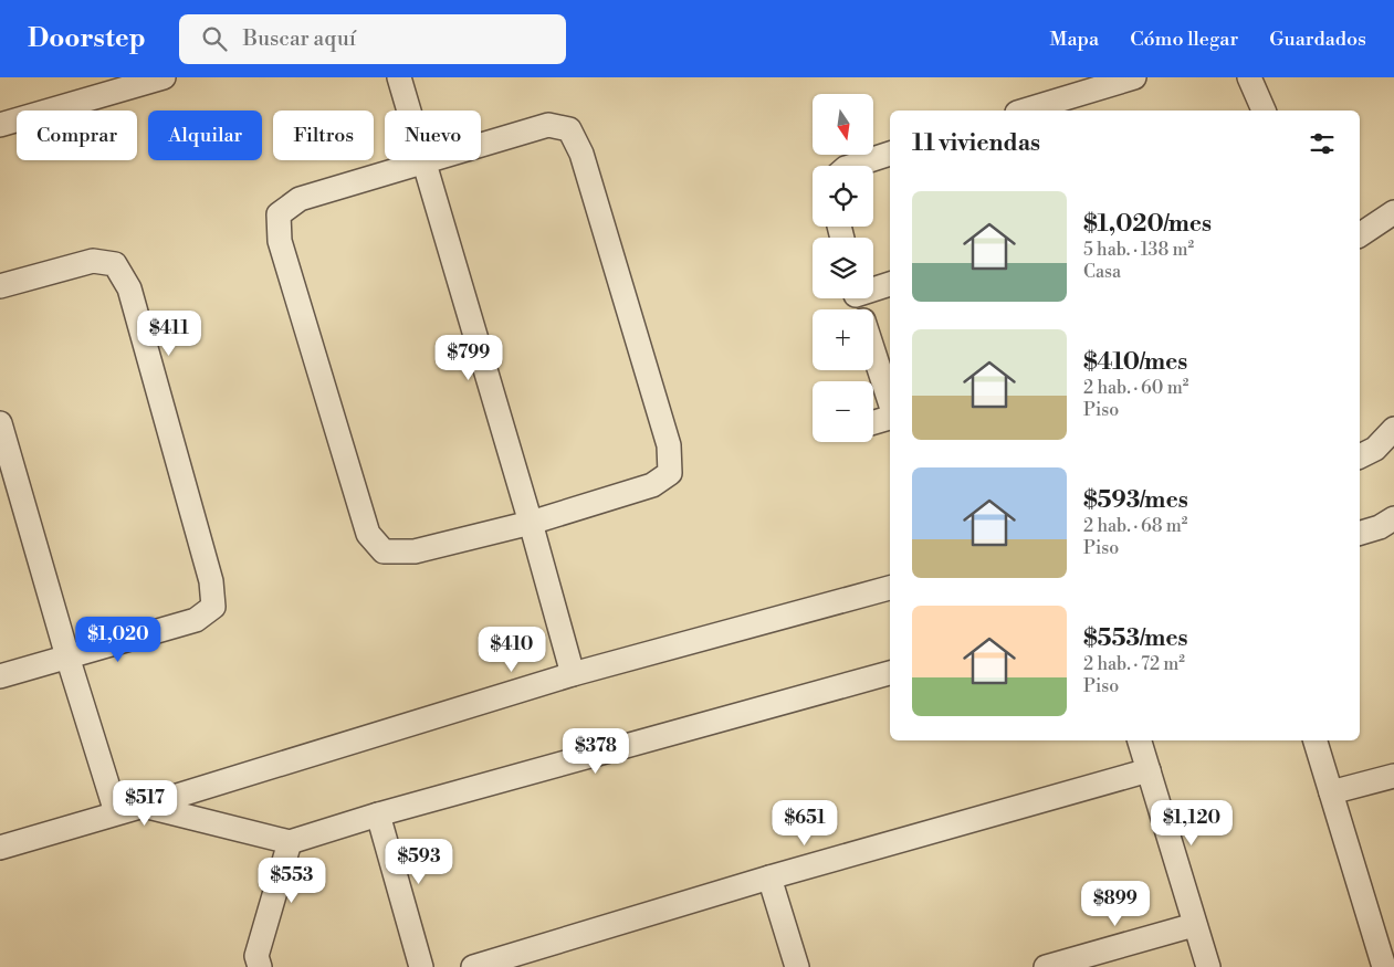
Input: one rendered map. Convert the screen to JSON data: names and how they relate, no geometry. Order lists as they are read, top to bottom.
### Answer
{
  "north": "bottom",
  "page": {
    "header": "Doorstep",
    "search": "Buscar aquí",
    "nav": ["Mapa", "Cómo llegar", "Guardados"],
    "map_buttons": ["+", "−"],
    "chip": [
      "Comprar",
      "Alquilar",
      "Filtros",
      "Nuevo"
    ],
    "heading": "11 viviendas",
    "list": [
      {
        "name": "$1,020/mes",
        "note": "5 hab. · 138 m² · Casa"
      },
      {
        "name": "$410/mes",
        "note": "2 hab. · 60 m² · Piso"
      },
      {
        "name": "$593/mes",
        "note": "2 hab. · 68 m² · Piso"
      },
      {
        "name": "$553/mes",
        "note": "2 hab. · 72 m² · Piso"
      }
    ],
    "price": [
      "$411",
      "$799",
      "$1,020",
      "$410",
      "$378",
      "$517",
      "$651",
      "$1,120",
      "$593",
      "$553",
      "$899"
    ]
  }
}
